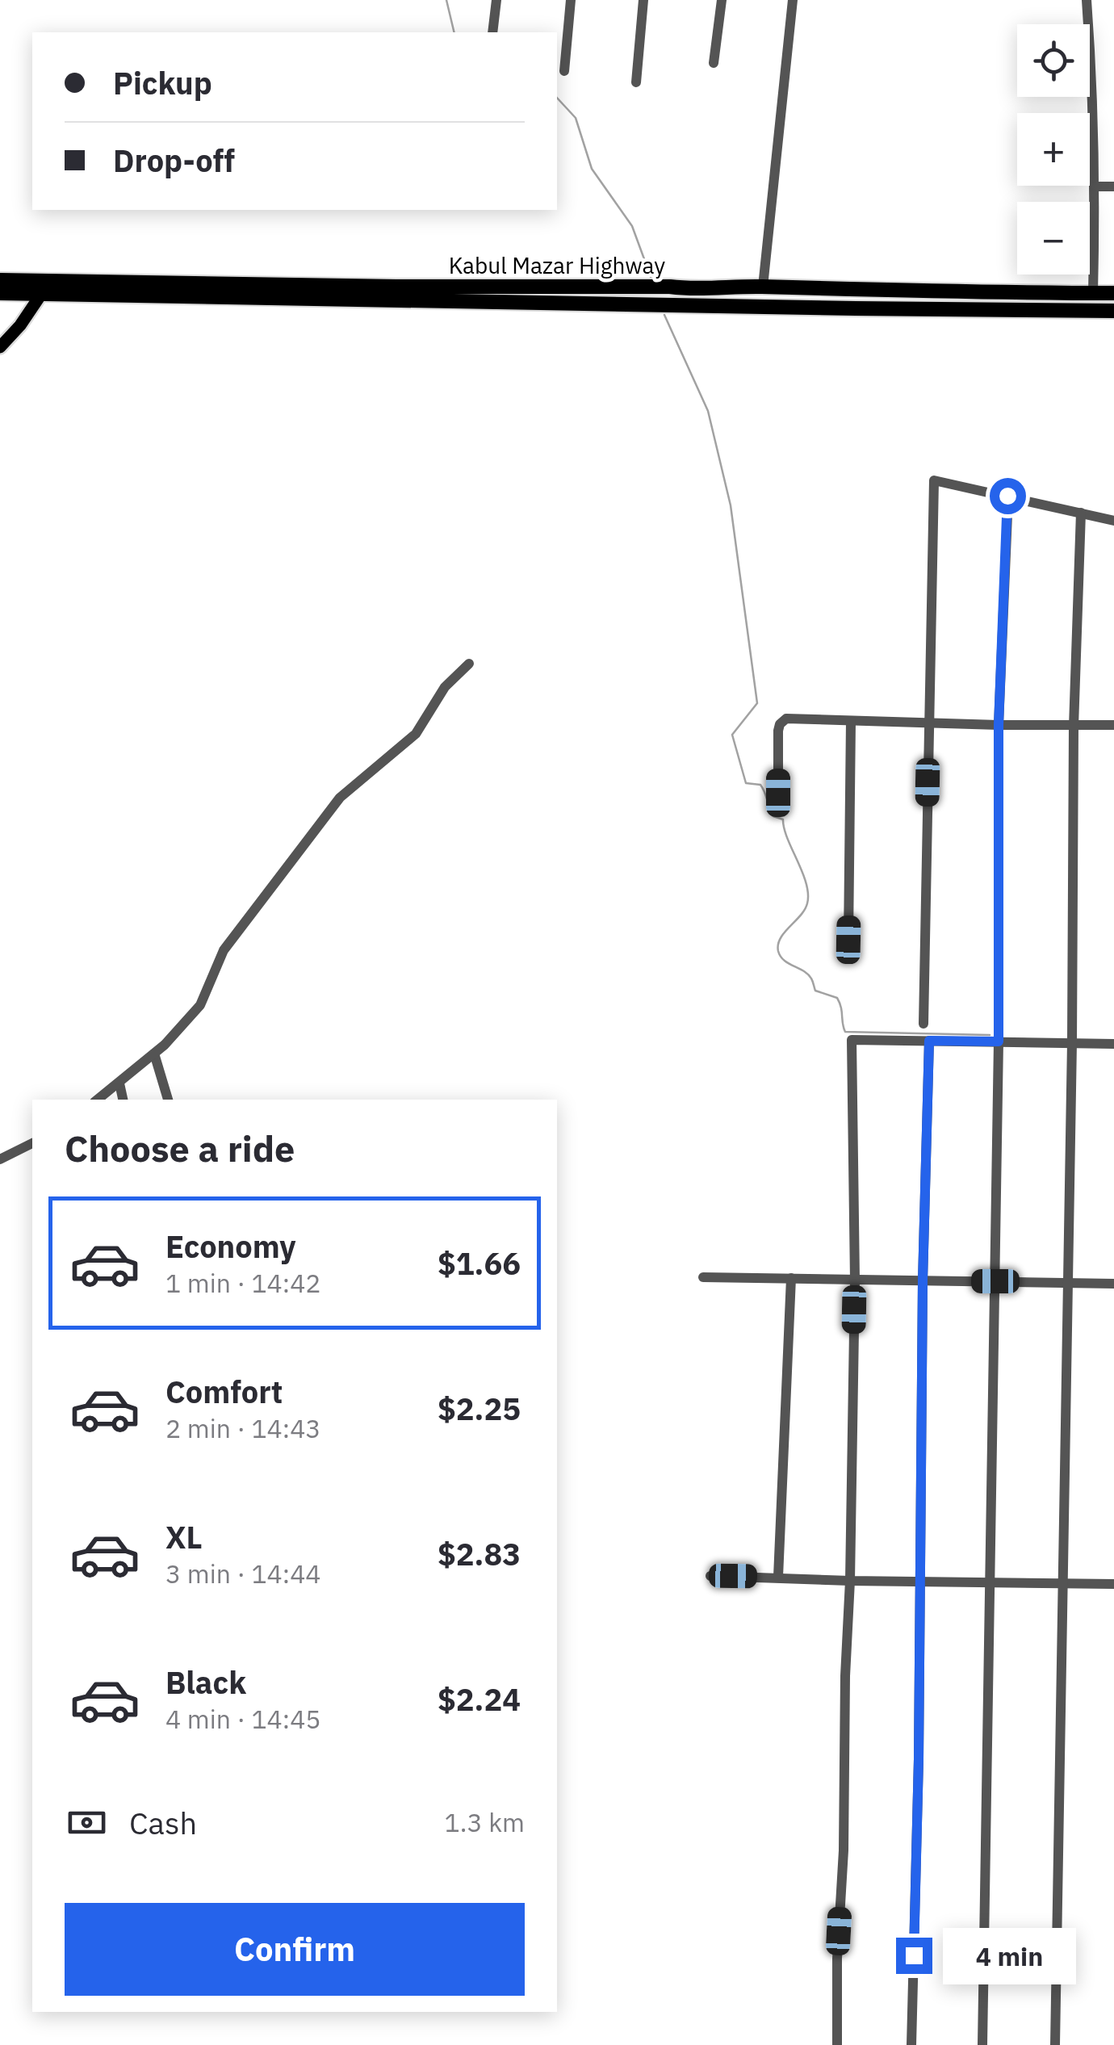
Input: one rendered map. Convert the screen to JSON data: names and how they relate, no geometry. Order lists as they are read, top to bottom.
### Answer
{
  "streets": {
    "highway": ["Kabul Mazar Highway"]
  },
  "page": {
    "map_buttons": ["+", "−"],
    "banner": ["Pickup", "Drop-off"],
    "heading": "Choose a ride",
    "list": [
      {
        "name": "Economy",
        "note": "1 min · 14:42",
        "value": "$1.66"
      },
      {
        "name": "Comfort",
        "note": "2 min · 14:43",
        "value": "$2.25"
      },
      {
        "name": "XL",
        "note": "3 min · 14:44",
        "value": "$2.83"
      },
      {
        "name": "Black",
        "note": "4 min · 14:45",
        "value": "$2.24"
      }
    ],
    "pay": ["Cash", "1.3 km"],
    "buttons": "Confirm",
    "bubble": "4 min"
  }
}
